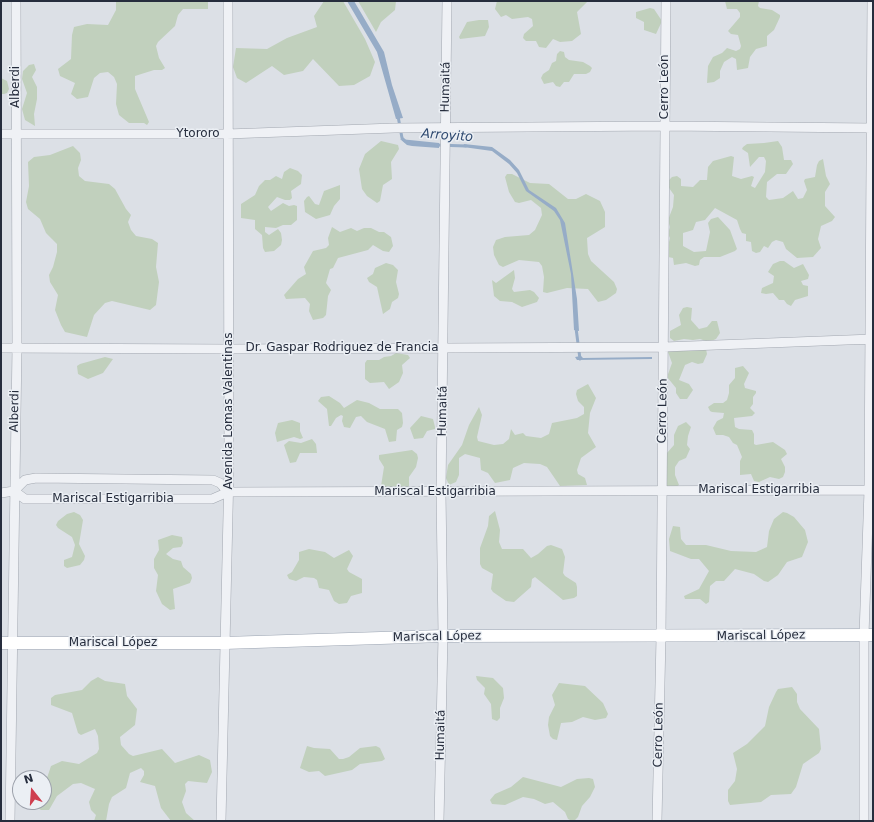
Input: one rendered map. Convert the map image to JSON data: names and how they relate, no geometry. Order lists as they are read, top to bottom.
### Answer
{
  "streets": {
    "main road": ["Mariscal López"],
    "street": [
      "Alberdi",
      "Humaitá",
      "Cerro León",
      "Ytororo",
      "Dr. Gaspar Rodriguez de Francia",
      "Avenida Lomas Valentinas",
      "Mariscal Estigarribia"
    ]
  },
  "crossings": [
    ["Alberdi", "Ytororo"],
    ["Alberdi", "Dr. Gaspar Rodriguez de Francia"],
    ["Alberdi", "Mariscal Estigarribia"],
    ["Alberdi", "Mariscal López"],
    ["Humaitá", "Ytororo"],
    ["Humaitá", "Dr. Gaspar Rodriguez de Francia"],
    ["Humaitá", "Mariscal Estigarribia"],
    ["Humaitá", "Mariscal López"],
    ["Cerro León", "Ytororo"],
    ["Cerro León", "Dr. Gaspar Rodriguez de Francia"],
    ["Cerro León", "Mariscal Estigarribia"],
    ["Cerro León", "Mariscal López"],
    ["Ytororo", "Avenida Lomas Valentinas"],
    ["Dr. Gaspar Rodriguez de Francia", "Avenida Lomas Valentinas"],
    ["Avenida Lomas Valentinas", "Mariscal Estigarribia"],
    ["Avenida Lomas Valentinas", "Mariscal López"]
  ],
  "water": ["Arroyito"],
  "north": "top"
}
